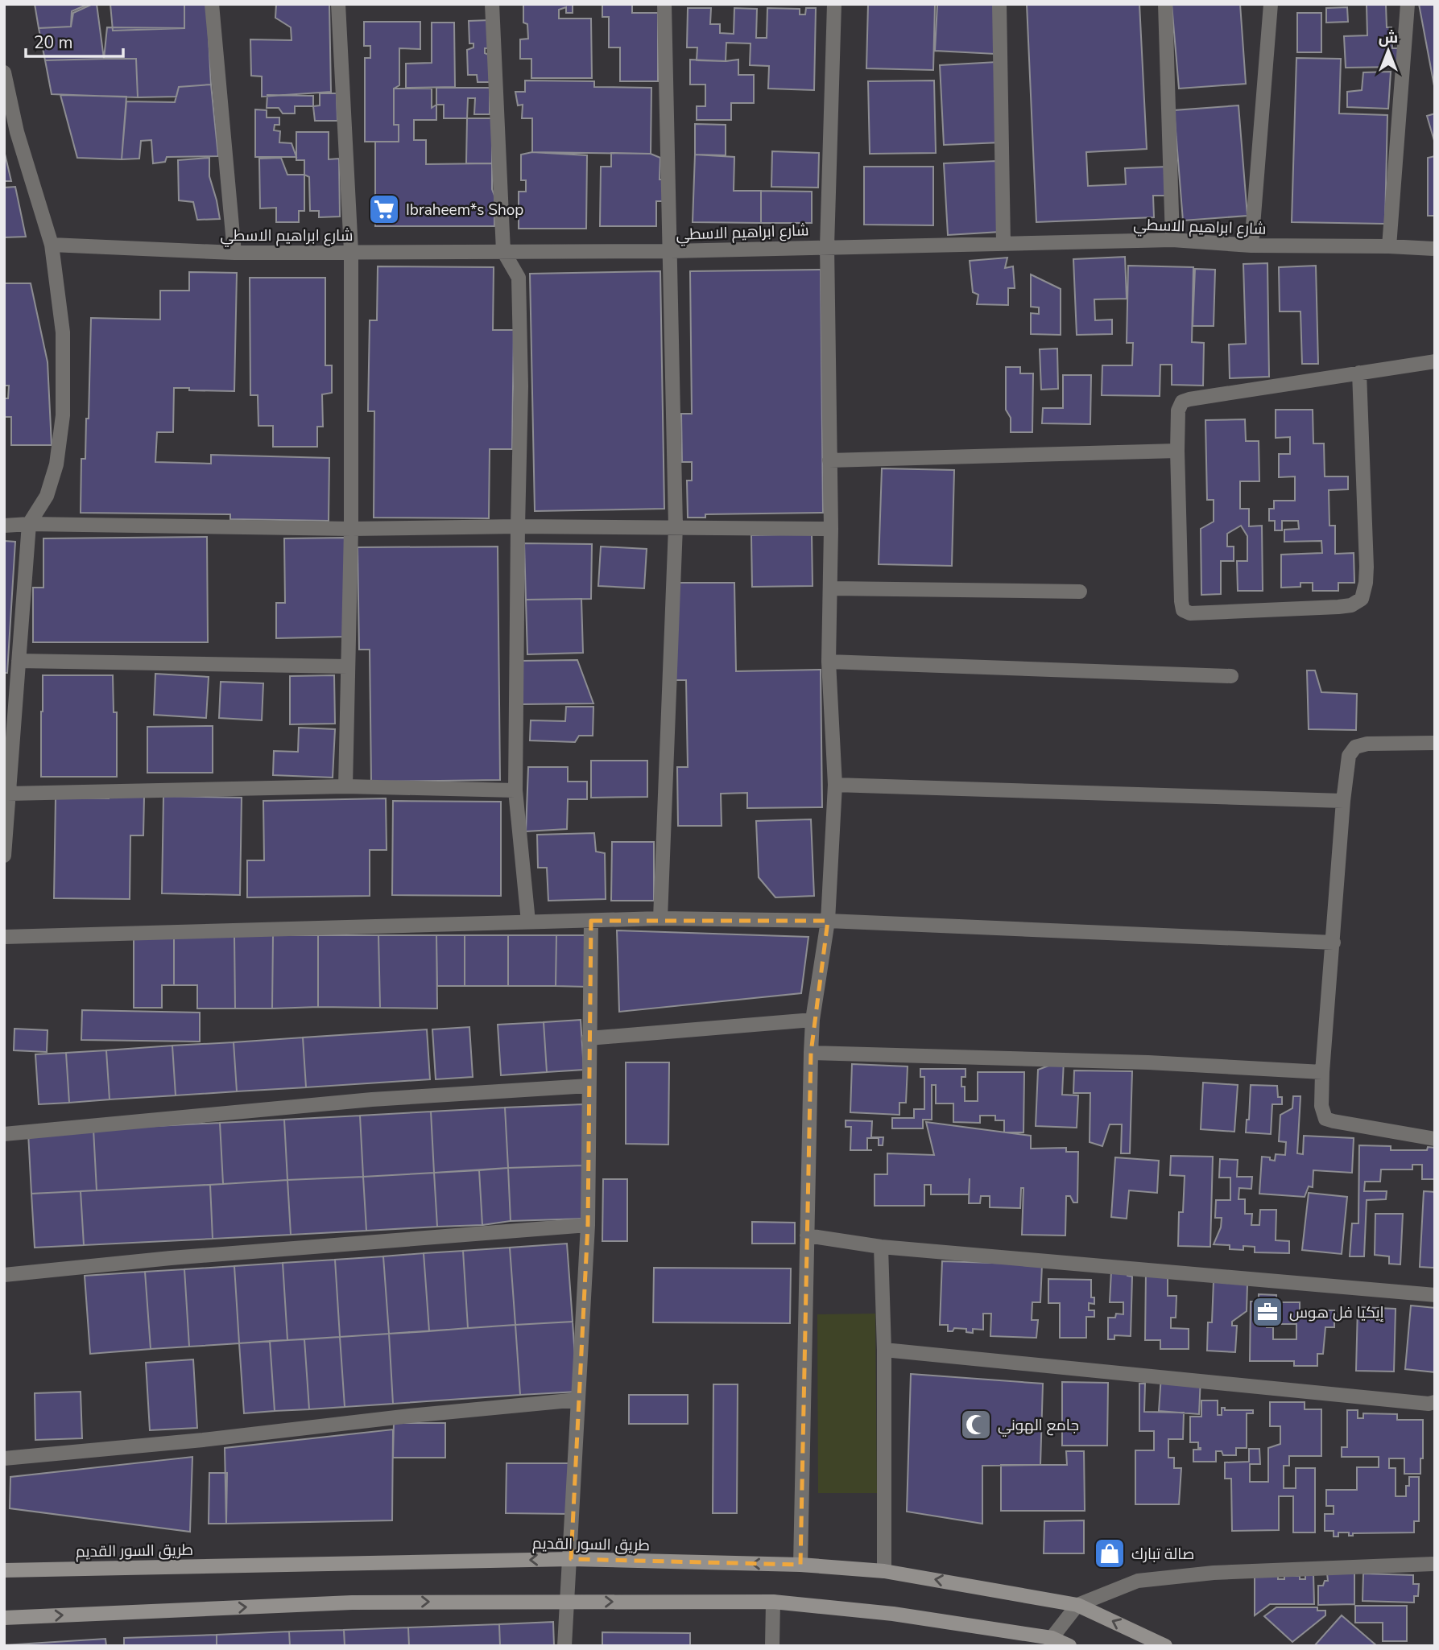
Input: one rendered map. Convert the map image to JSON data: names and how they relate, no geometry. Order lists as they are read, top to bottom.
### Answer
{
  "streets": {
    "main road": ["طريق السور القديم"],
    "street": ["شارع ابراهيم الاسطي"]
  },
  "places": {
    "supermarket": ["Ibraheem*s Shop"],
    "office": ["إيكيا فل هوس"],
    "mosque": ["جامع الهوني"],
    "shop": ["صالة تبارك"]
  },
  "scale_bar": "20 m",
  "north": "top"
}
